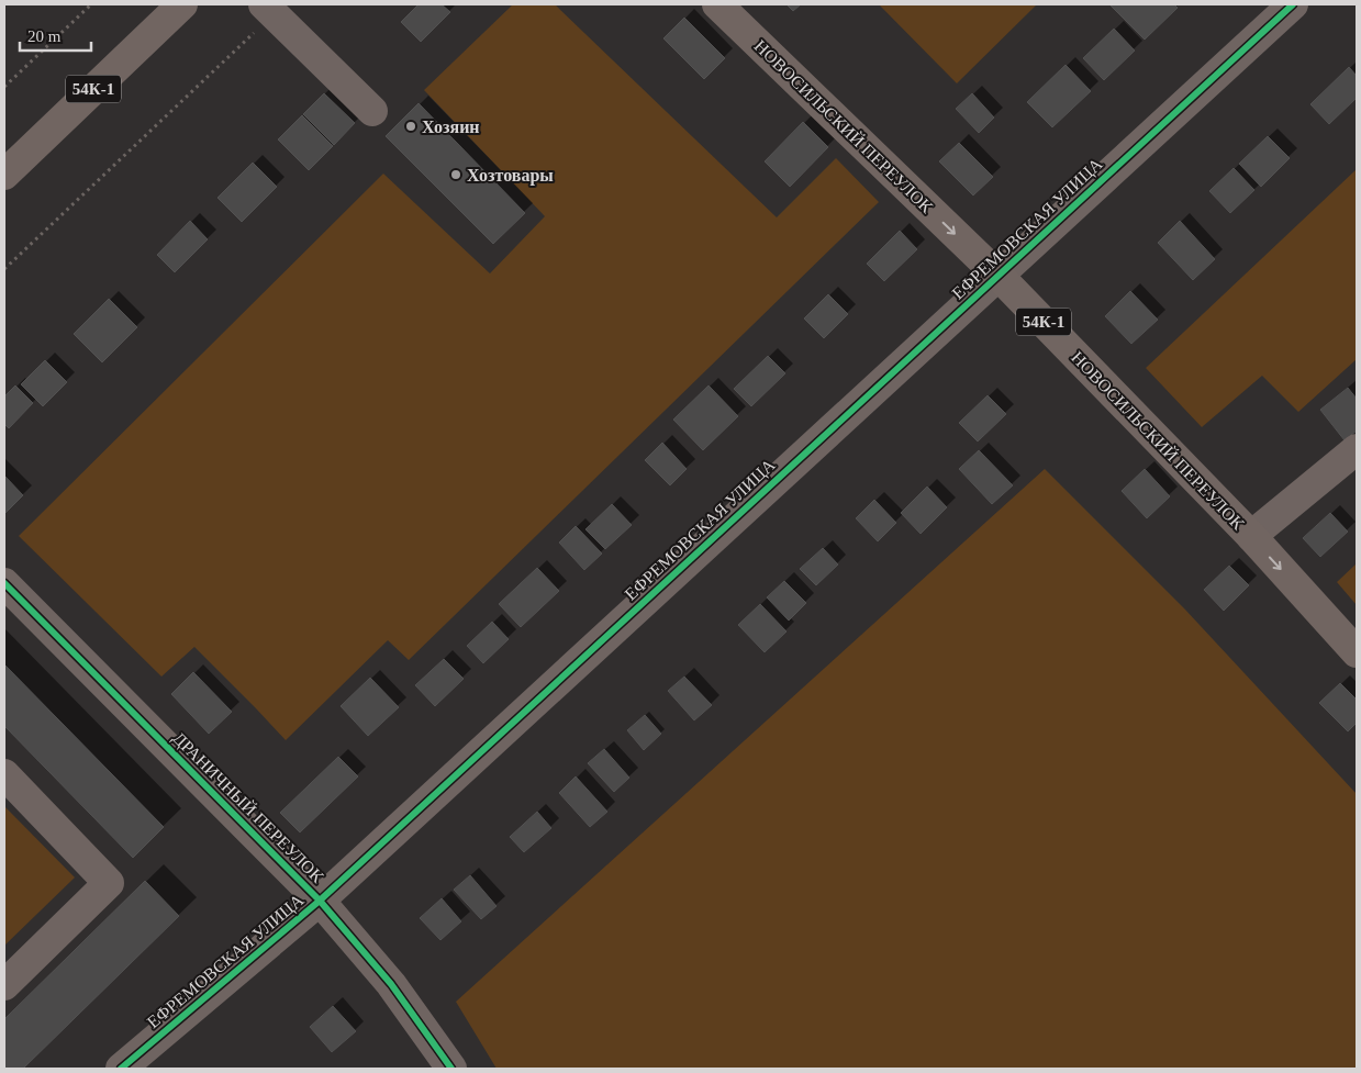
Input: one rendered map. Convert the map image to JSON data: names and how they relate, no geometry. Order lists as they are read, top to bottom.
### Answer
{
  "streets": {
    "main road": ["54К-1", "НОВОСИЛЬСКИЙ ПЕРЕУЛОК"],
    "street": ["ЕФРЕМОВСКАЯ УЛИЦА", "ДРАНИЧНЫЙ ПЕРЕУЛОК"]
  },
  "crossings": [
    ["НОВОСИЛЬСКИЙ ПЕРЕУЛОК", "ЕФРЕМОВСКАЯ УЛИЦА"],
    ["ЕФРЕМОВСКАЯ УЛИЦА", "ДРАНИЧНЫЙ ПЕРЕУЛОК"]
  ],
  "one_way": ["НОВОСИЛЬСКИЙ ПЕРЕУЛОК"],
  "places": ["Хозяин", "Хозтовары"],
  "scale_bar": "20 m"
}
